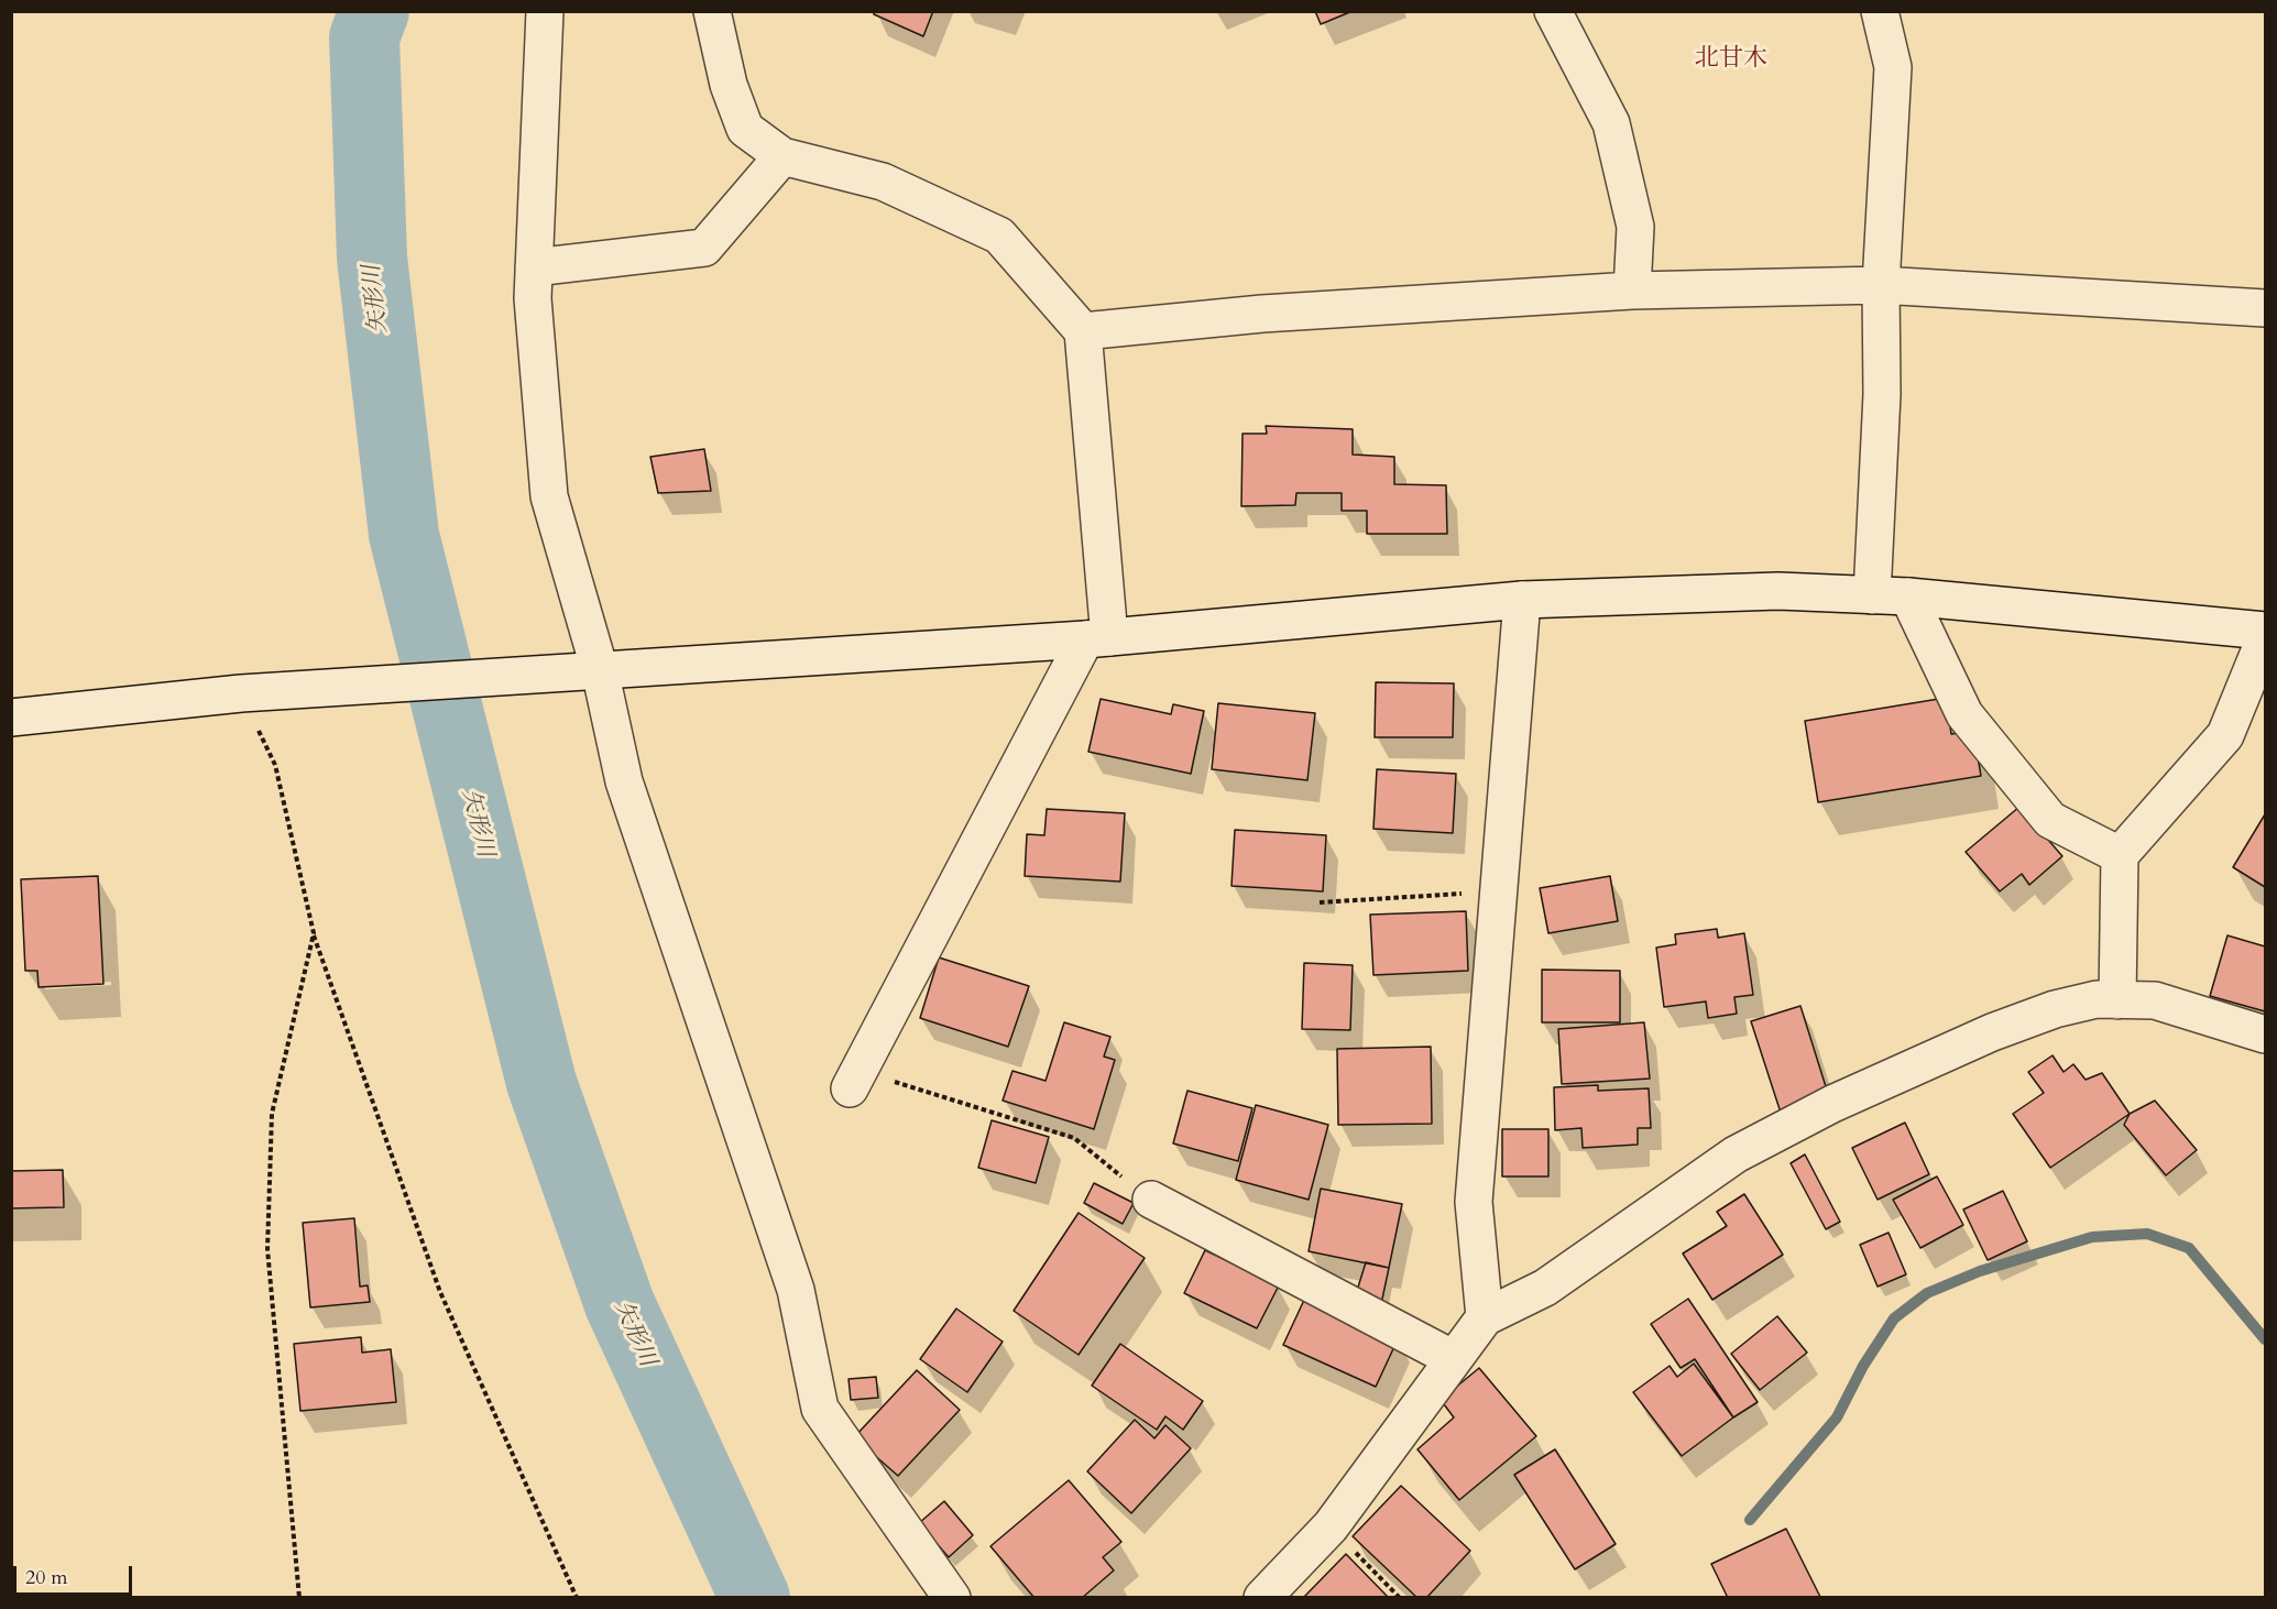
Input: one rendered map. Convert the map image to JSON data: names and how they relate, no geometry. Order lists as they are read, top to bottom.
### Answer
{
  "districts": ["北甘木"],
  "water": ["矢形川"],
  "scale_bar": "20 m"
}
